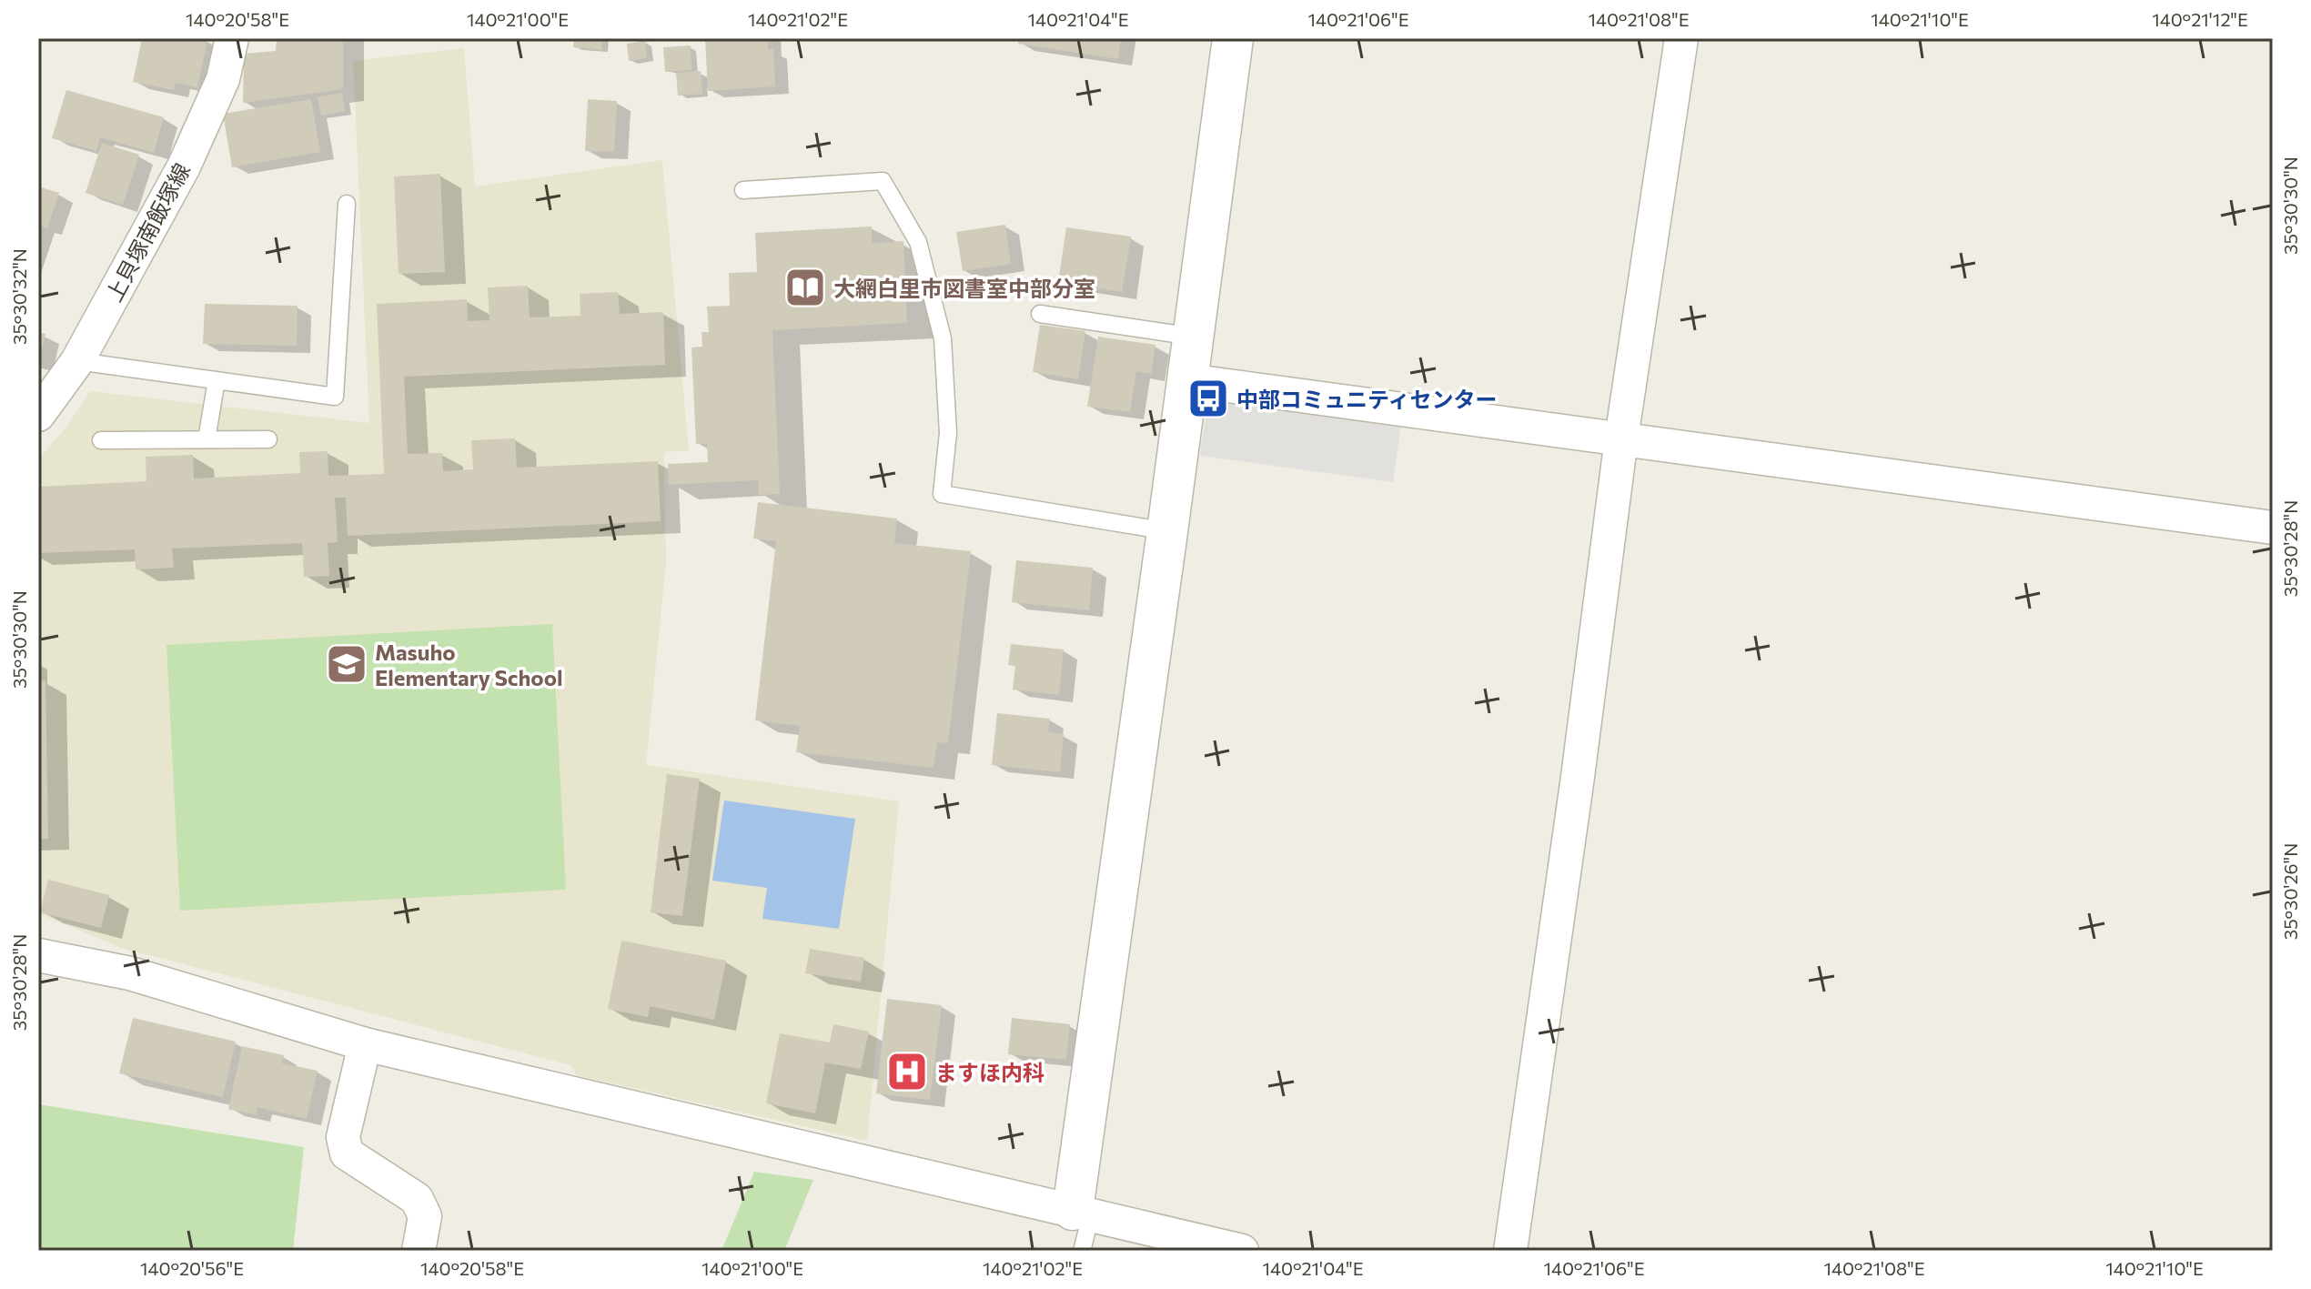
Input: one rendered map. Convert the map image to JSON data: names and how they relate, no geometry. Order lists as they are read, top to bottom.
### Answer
{
  "streets": {
    "street": ["上貝塚南飯塚線"]
  },
  "places": {
    "library": ["大網白里市図書室中部分室"],
    "bus stop": ["中部コミュニティセンター"],
    "school or university": ["Masuho Elementary School"],
    "hospital": ["ますほ内科"]
  },
  "coordinates": [
    "140°20'58\"E",
    "140°21'00\"E",
    "140°21'02\"E",
    "140°21'04\"E",
    "140°21'06\"E",
    "140°21'08\"E",
    "140°21'10\"E",
    "140°21'12\"E",
    "35°30'30\"N",
    "35°30'32\"N",
    "35°30'28\"N",
    "35°30'26\"N",
    "140°20'56\"E"
  ]
}
